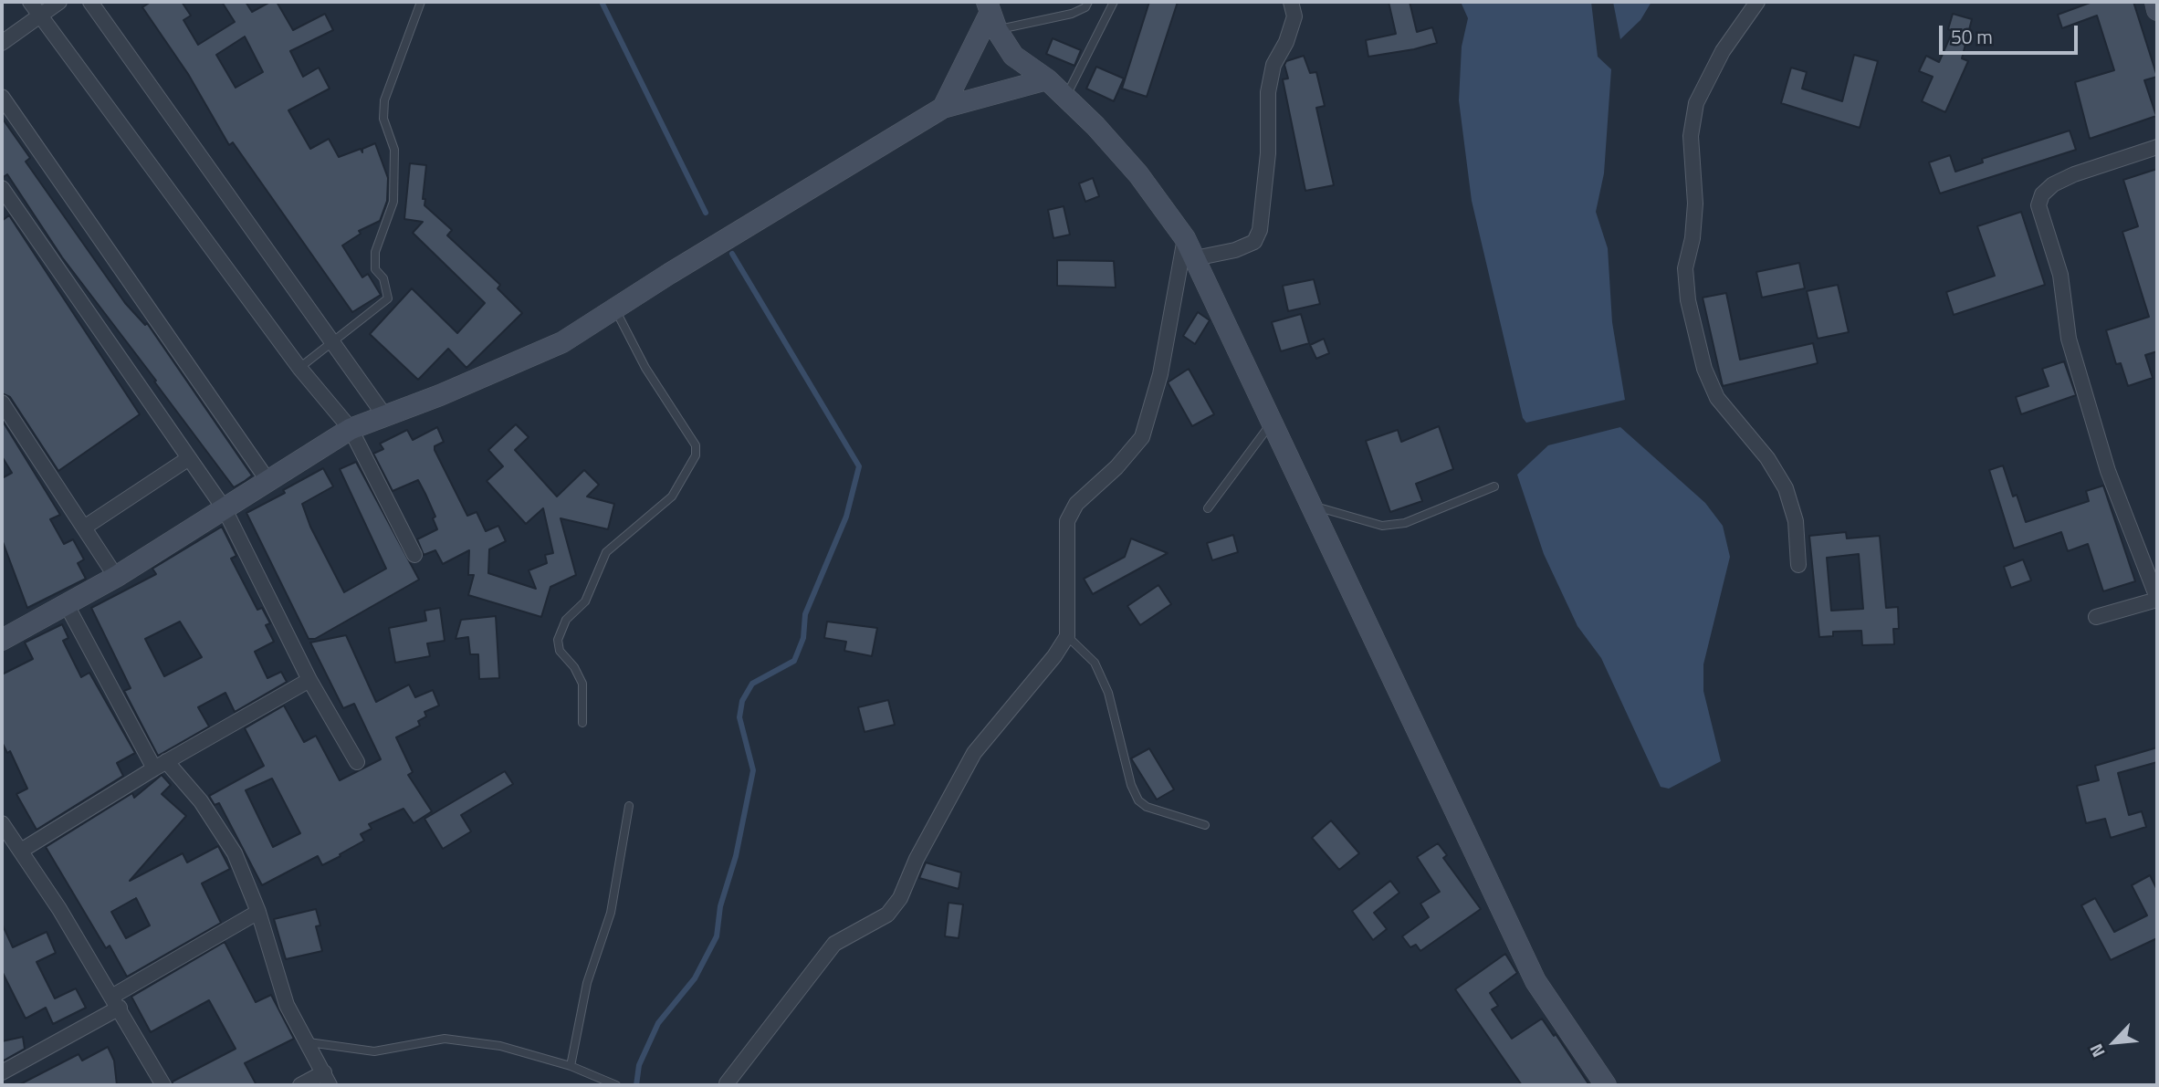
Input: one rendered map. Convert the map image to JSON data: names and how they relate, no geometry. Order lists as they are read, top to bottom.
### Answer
{
  "scale_bar": "50 m",
  "north": "bottom left"
}
